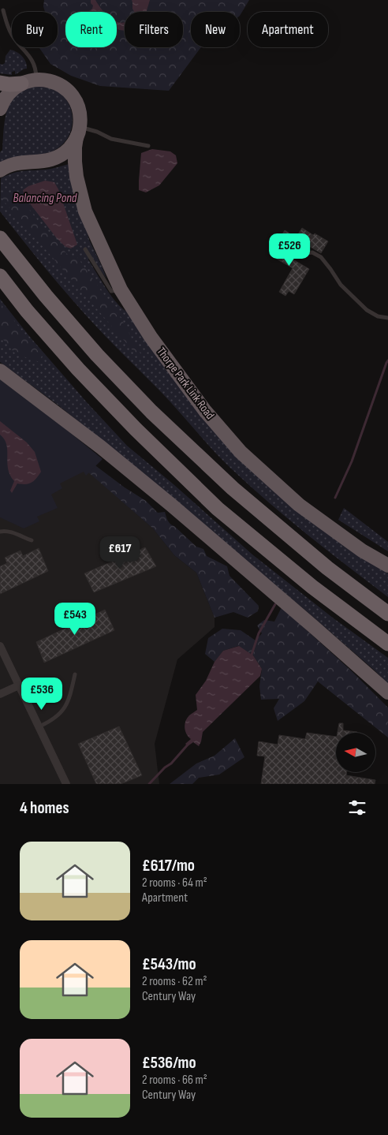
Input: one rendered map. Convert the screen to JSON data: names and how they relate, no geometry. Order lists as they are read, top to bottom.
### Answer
{
  "streets": {
    "highway": ["Thorpe Park Link Road"]
  },
  "water": ["Balancing Pond"],
  "north": "left",
  "page": {
    "chip": [
      "Buy",
      "Rent",
      "Filters",
      "New",
      "Apartment"
    ],
    "price": [
      "£526",
      "£617",
      "£543",
      "£536"
    ],
    "heading": "4 homes",
    "list": [
      {
        "name": "£617/mo",
        "note": "2 rooms · 64 m² · Apartment"
      },
      {
        "name": "£543/mo",
        "note": "2 rooms · 62 m² · Century Way"
      },
      {
        "name": "£536/mo",
        "note": "2 rooms · 66 m² · Century Way"
      }
    ]
  }
}
